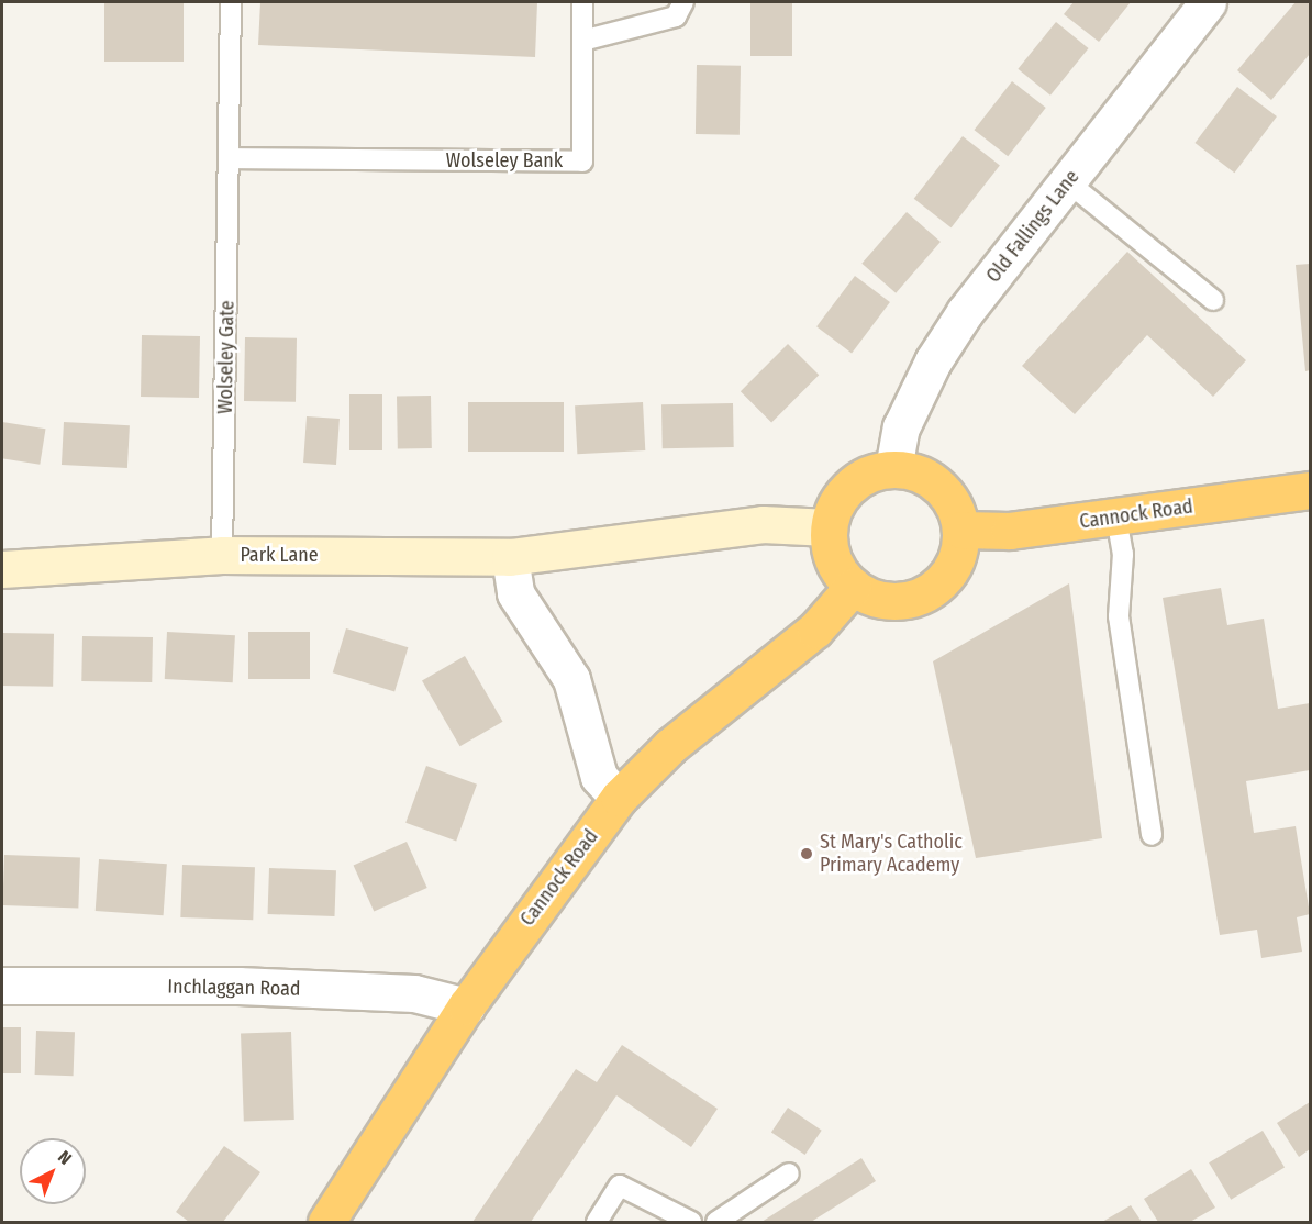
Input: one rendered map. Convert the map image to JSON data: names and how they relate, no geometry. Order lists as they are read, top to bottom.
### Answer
{
  "streets": {
    "highway": ["Cannock Road"],
    "street": ["Old Fallings Lane", "Park Lane", "Inchlaggan Road"],
    "lane": ["Wolseley Bank", "Wolseley Gate"]
  },
  "crossings": [
    ["Wolseley Bank", "Wolseley Gate"],
    ["Old Fallings Lane", "Cannock Road"],
    ["Old Fallings Lane", "Park Lane"],
    ["Wolseley Gate", "Park Lane"],
    ["Cannock Road", "Park Lane"],
    ["Cannock Road", "Inchlaggan Road"]
  ],
  "places": ["St Mary's Catholic Primary Academy"],
  "north": "top right"
}
